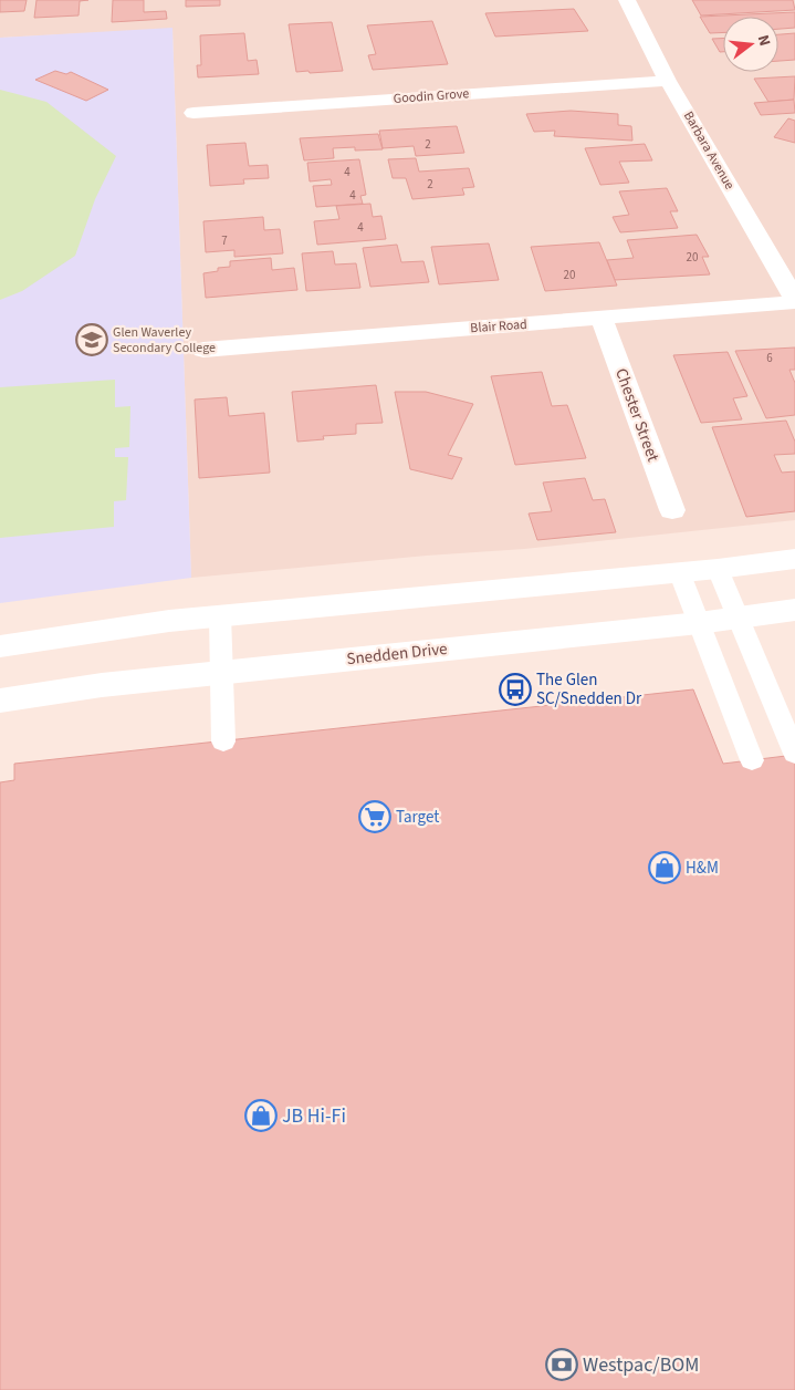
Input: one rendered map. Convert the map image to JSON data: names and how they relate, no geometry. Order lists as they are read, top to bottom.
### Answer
{
  "streets": {
    "street": [
      "Goodin Grove",
      "Barbara Avenue",
      "Blair Road",
      "Chester Street",
      "Snedden Drive"
    ]
  },
  "crossings": [
    ["Goodin Grove", "Barbara Avenue"],
    ["Barbara Avenue", "Blair Road"],
    ["Blair Road", "Chester Street"]
  ],
  "places": {
    "school or university": ["Glen Waverley Secondary College"],
    "bus stop": ["The Glen SC/Snedden Dr"],
    "supermarket": ["Target"],
    "shop": ["H&M", "JB Hi-Fi"],
    "bank": ["Westpac/BOM"]
  },
  "house_numbers": [
    "2",
    "4",
    "2",
    "4",
    "4",
    "7",
    "20",
    "20",
    "6"
  ],
  "north": "right"
}
